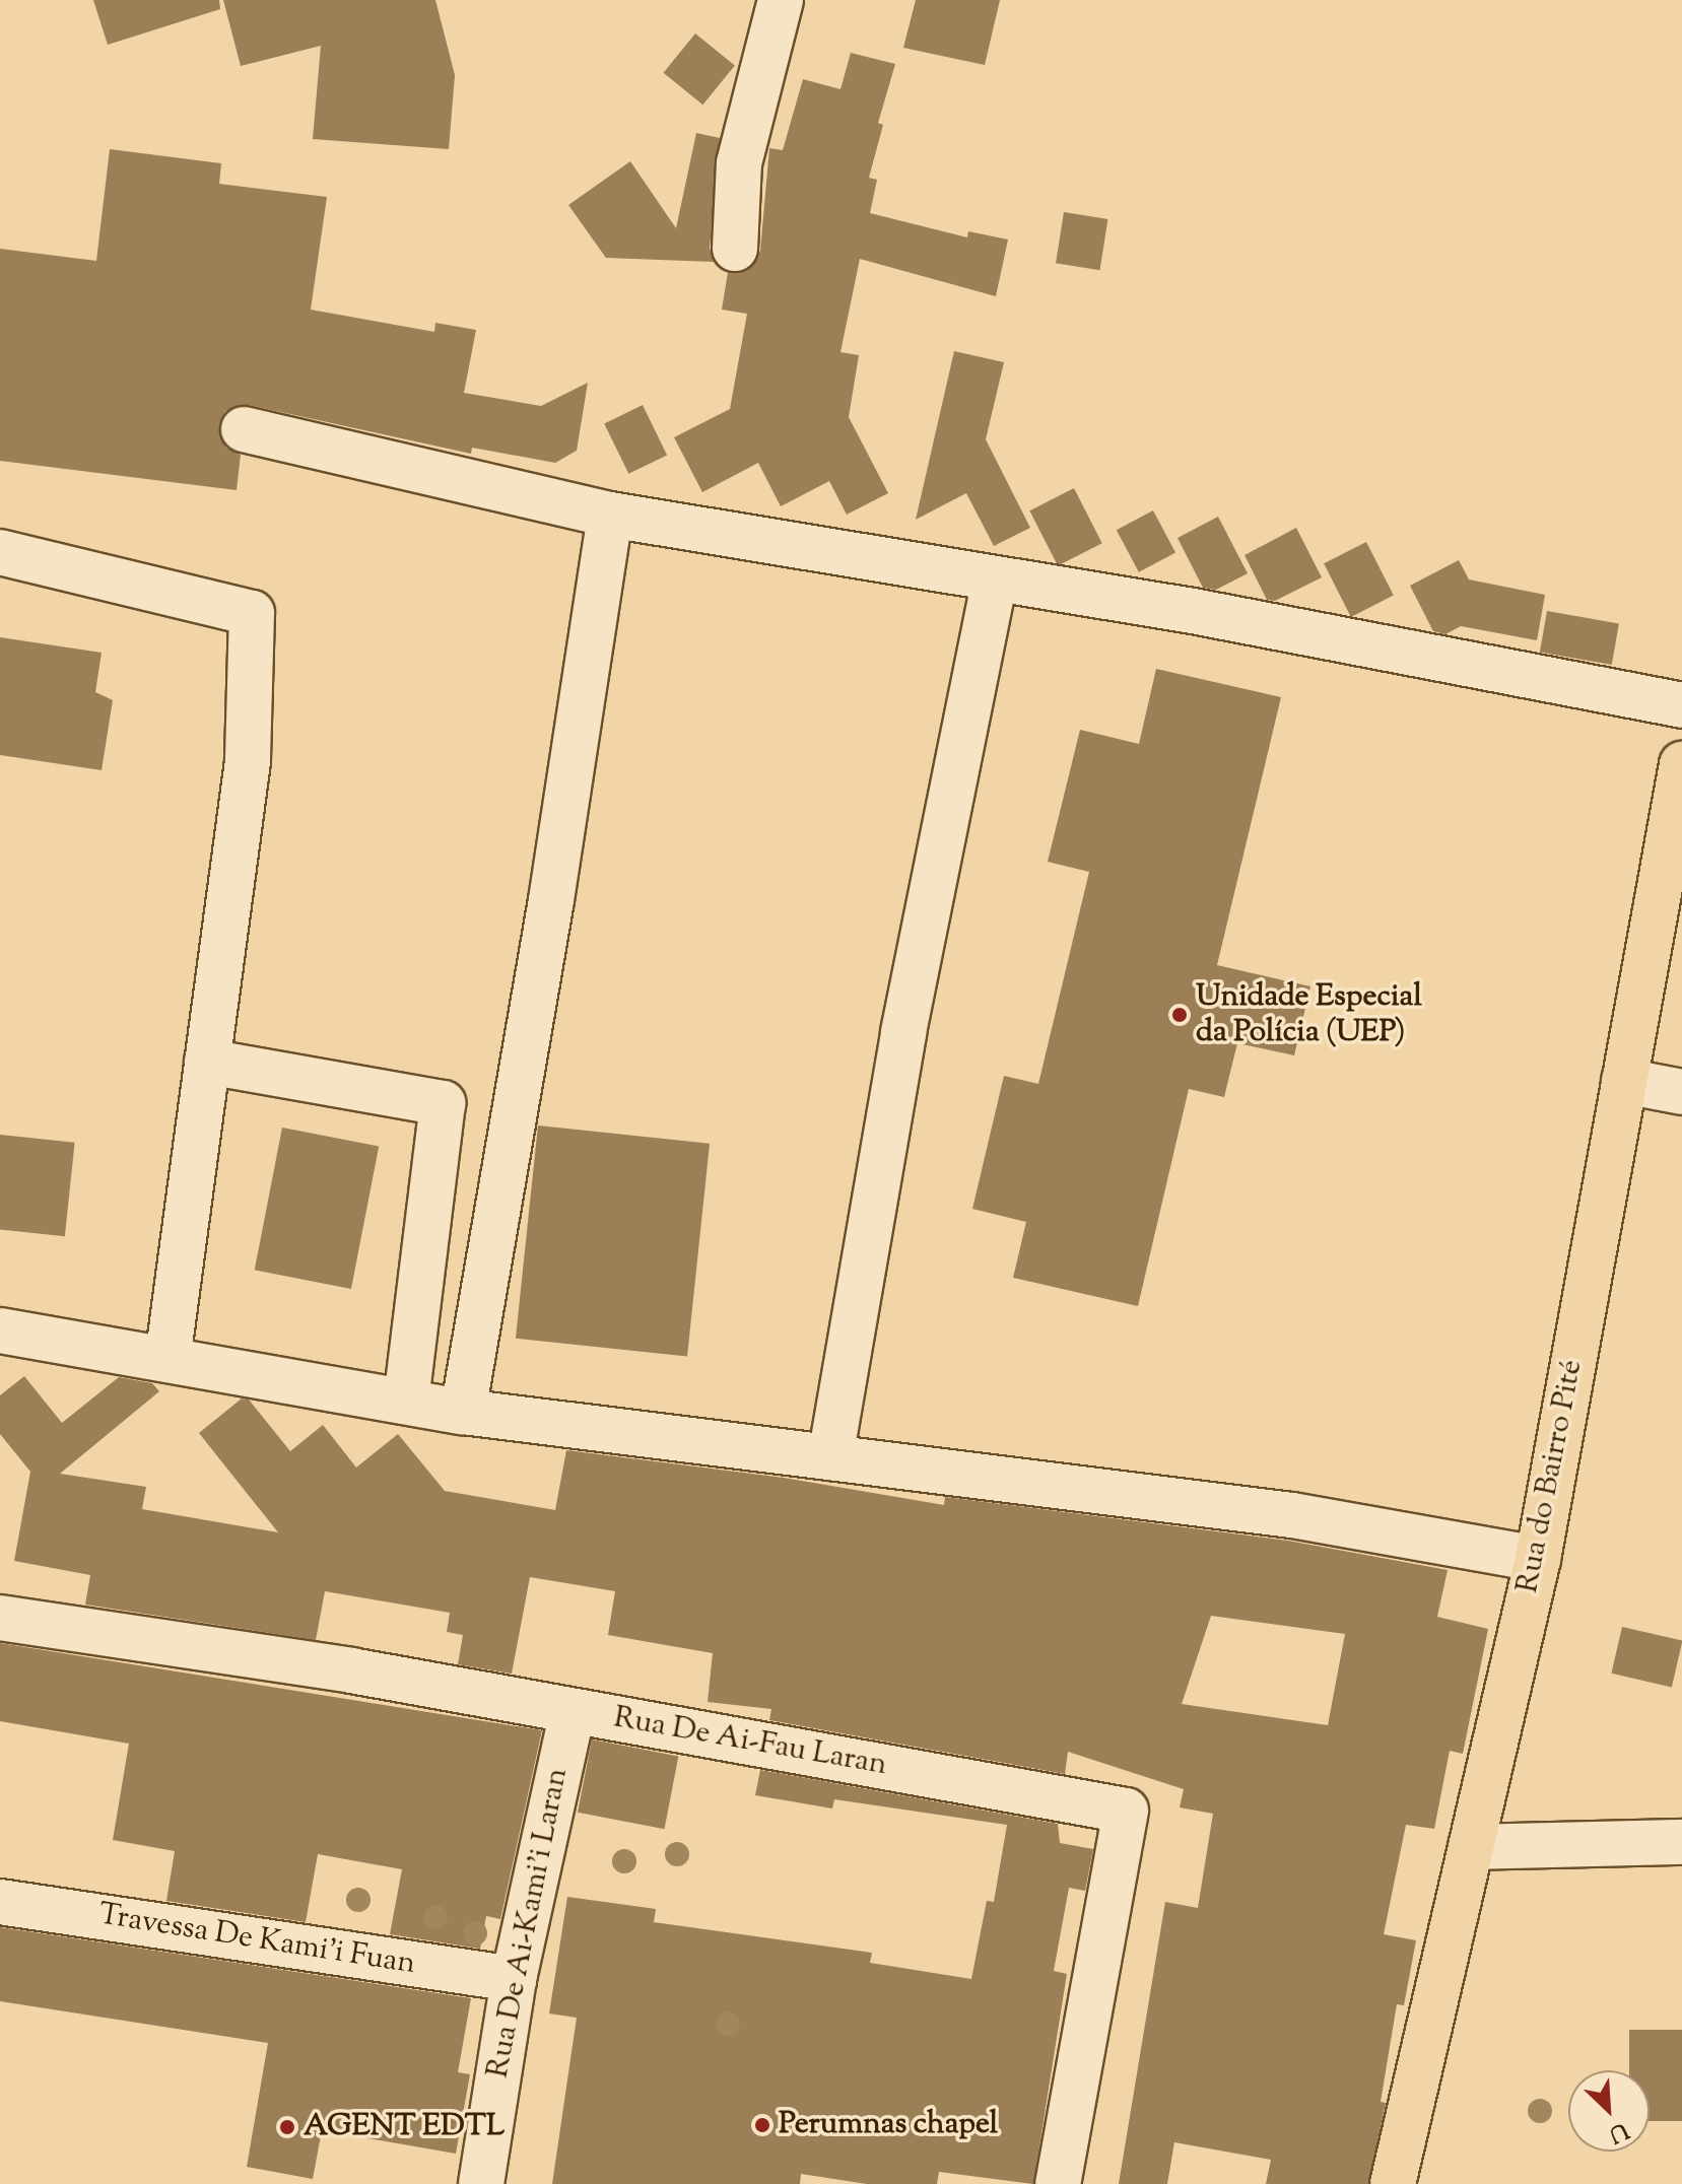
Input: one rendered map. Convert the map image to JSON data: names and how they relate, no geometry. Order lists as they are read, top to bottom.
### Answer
{
  "streets": {
    "main road": ["Rua do Bairro Pité"],
    "street": ["Rua De Ai-Fau Laran", "Rua De Ai-Kami’i Laran", "Travessa De Kami’i Fuan"]
  },
  "crossings": [
    ["Rua De Ai-Fau Laran", "Rua De Ai-Kami’i Laran"],
    ["Rua De Ai-Kami’i Laran", "Travessa De Kami’i Fuan"]
  ],
  "places": ["Unidade Especial da Polícia (UEP)", "Perumnas chapel", "AGENT EDTL"],
  "north": "bottom right"
}
